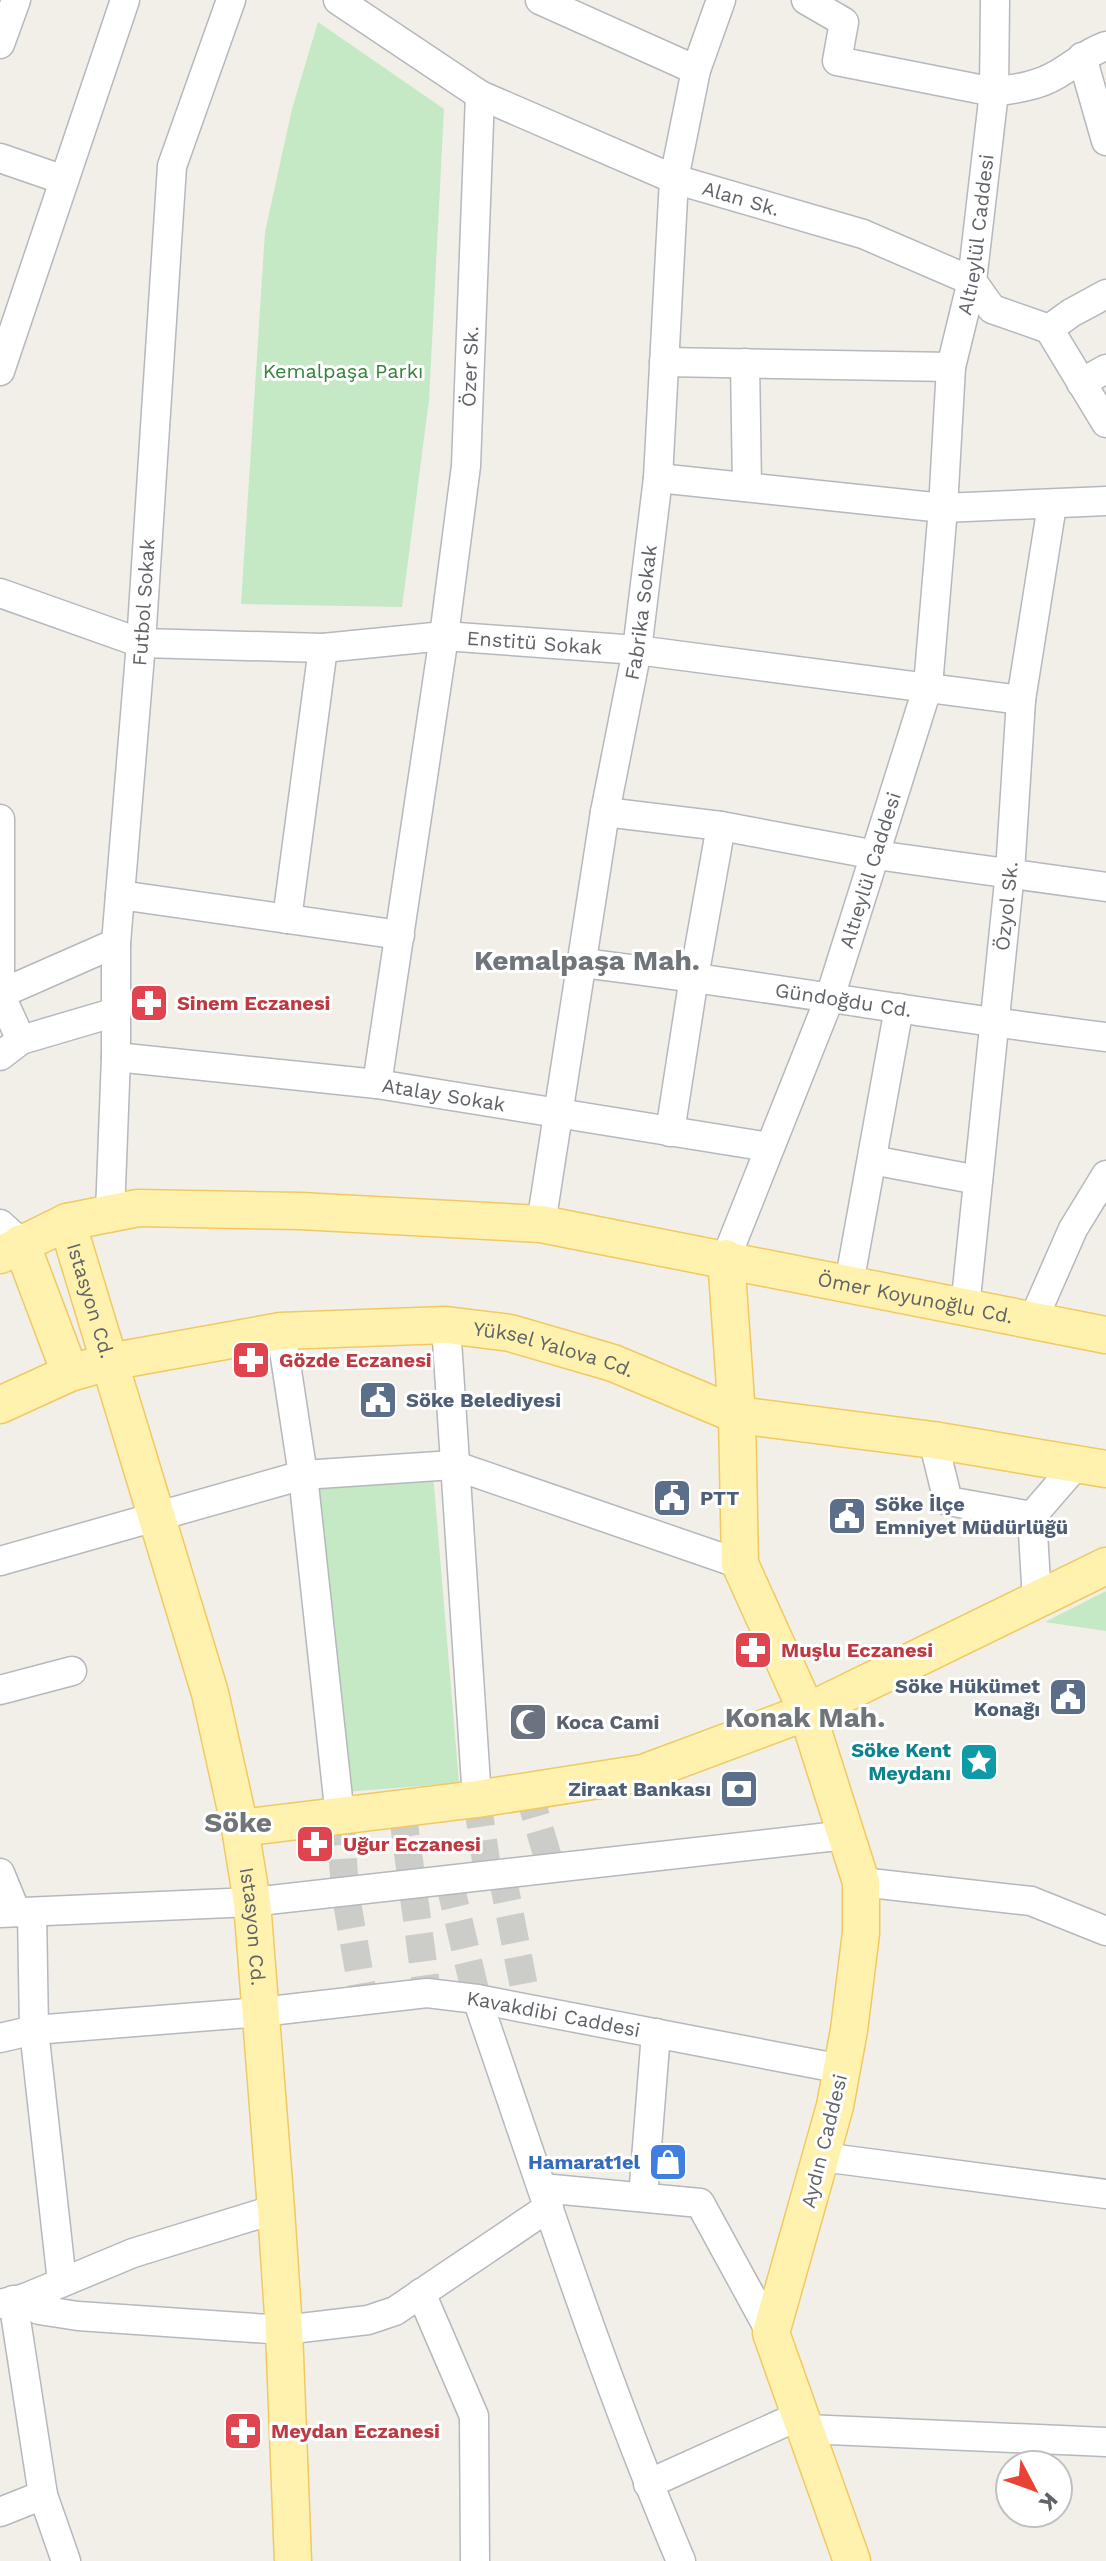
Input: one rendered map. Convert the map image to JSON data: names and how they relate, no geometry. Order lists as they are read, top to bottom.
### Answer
{
  "streets": {
    "main road": [
      "Altıeylül Caddesi",
      "Ömer Koyunoğlu Cd.",
      "Istasyon Cd.",
      "Yüksel Yalova Cd.",
      "Aydın Caddesi"
    ],
    "street": [
      "Alan Sk.",
      "Özer Sk.",
      "Futbol Sokak",
      "Fabrika Sokak",
      "Enstitü Sokak",
      "Özyol Sk.",
      "Gündoğdu Cd.",
      "Atalay Sokak",
      "Kavakdibi Caddesi"
    ]
  },
  "crossings": [
    ["Alan Sk.", "Altıeylül Caddesi"],
    ["Alan Sk.", "Özer Sk."],
    ["Alan Sk.", "Fabrika Sokak"],
    ["Altıeylül Caddesi", "Enstitü Sokak"],
    ["Altıeylül Caddesi", "Gündoğdu Cd."],
    ["Altıeylül Caddesi", "Atalay Sokak"],
    ["Altıeylül Caddesi", "Ömer Koyunoğlu Cd."],
    ["Altıeylül Caddesi", "Yüksel Yalova Cd."],
    ["Altıeylül Caddesi", "Aydın Caddesi"],
    ["Özer Sk.", "Enstitü Sokak"],
    ["Özer Sk.", "Atalay Sokak"],
    ["Futbol Sokak", "Enstitü Sokak"],
    ["Futbol Sokak", "Atalay Sokak"],
    ["Futbol Sokak", "Ömer Koyunoğlu Cd."],
    ["Fabrika Sokak", "Enstitü Sokak"],
    ["Fabrika Sokak", "Gündoğdu Cd."],
    ["Fabrika Sokak", "Atalay Sokak"],
    ["Fabrika Sokak", "Ömer Koyunoğlu Cd."],
    ["Enstitü Sokak", "Özyol Sk."],
    ["Özyol Sk.", "Gündoğdu Cd."],
    ["Özyol Sk.", "Ömer Koyunoğlu Cd."],
    ["Ömer Koyunoğlu Cd.", "Istasyon Cd."],
    ["Istasyon Cd.", "Yüksel Yalova Cd."],
    ["Istasyon Cd.", "Kavakdibi Caddesi"],
    ["Kavakdibi Caddesi", "Aydın Caddesi"]
  ],
  "districts": ["Kemalpaşa Mah.", "Konak Mah.", "Söke"],
  "parks": ["Kemalpaşa Parkı"],
  "places": {
    "pharmacy": [
      "Sinem Eczanesi",
      "Gözde Eczanesi",
      "Muşlu Eczanesi",
      "Uğur Eczanesi",
      "Meydan Eczanesi"
    ],
    "public building": [
      "Söke Belediyesi",
      "PTT",
      "Söke İlçe Emniyet Müdürlüğü",
      "Söke Hükümet Konağı"
    ],
    "mosque": ["Koca Cami"],
    "place": ["Söke Kent Meydanı"],
    "bank": ["Ziraat Bankası"],
    "shop": ["Hamarat1el"]
  },
  "north": "bottom right"
}
